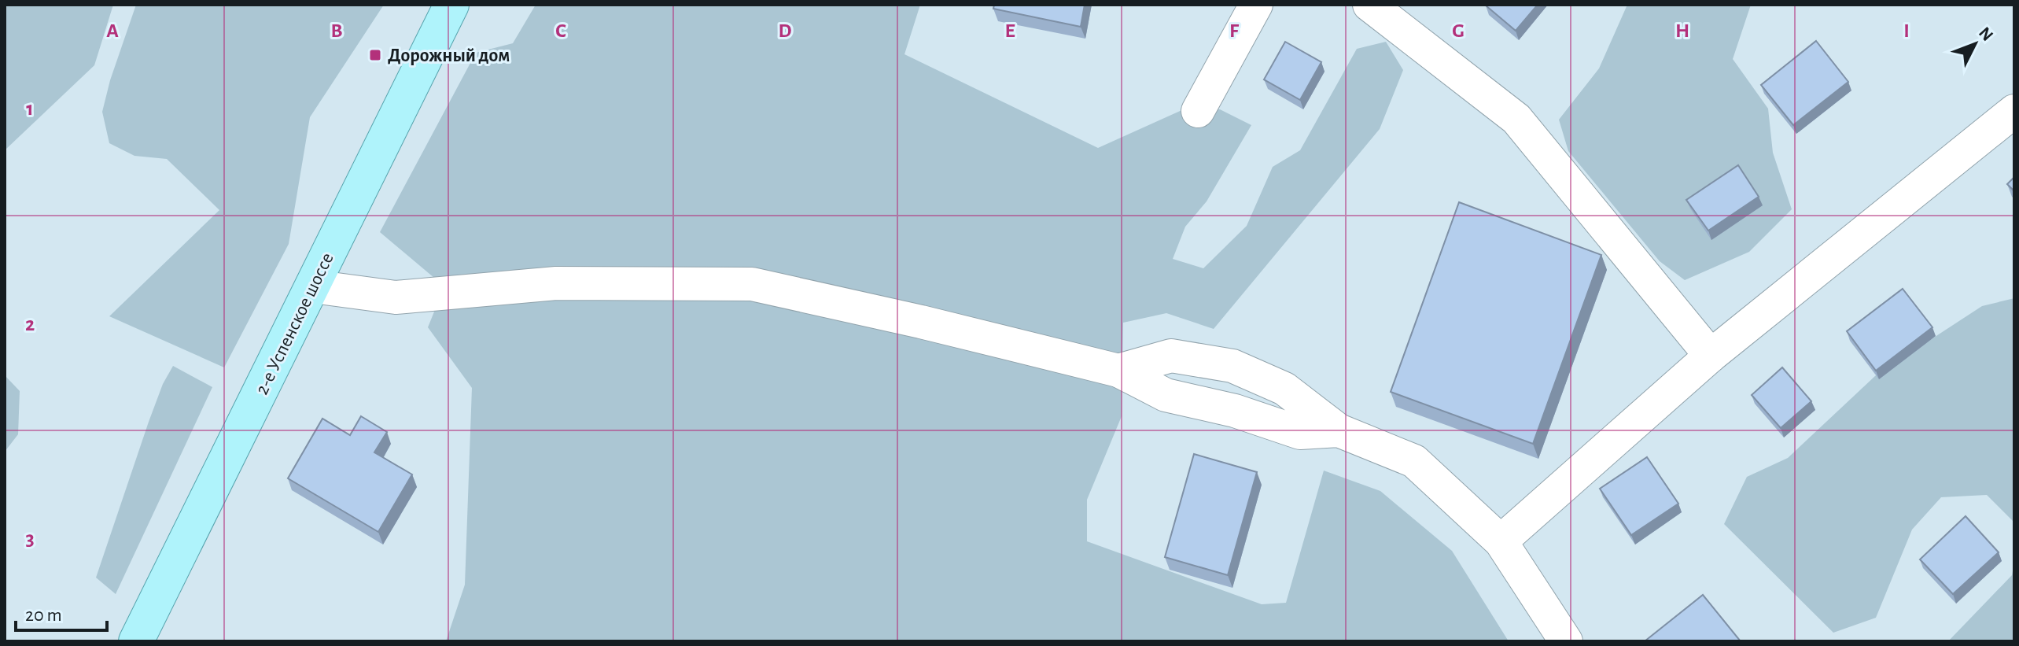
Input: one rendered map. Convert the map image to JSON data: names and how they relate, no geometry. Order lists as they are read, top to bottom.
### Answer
{
  "streets": {
    "main road": ["2-е Успенское шоссе"]
  },
  "places": {
    "transit": ["Дорожный дом"]
  },
  "scale_bar": "20 m",
  "north": "top right",
  "grid": {
    "columns": [
      "A",
      "B",
      "C",
      "D",
      "E",
      "F",
      "G",
      "H",
      "I"
    ],
    "rows": ["1", "2", "3"]
  }
}
